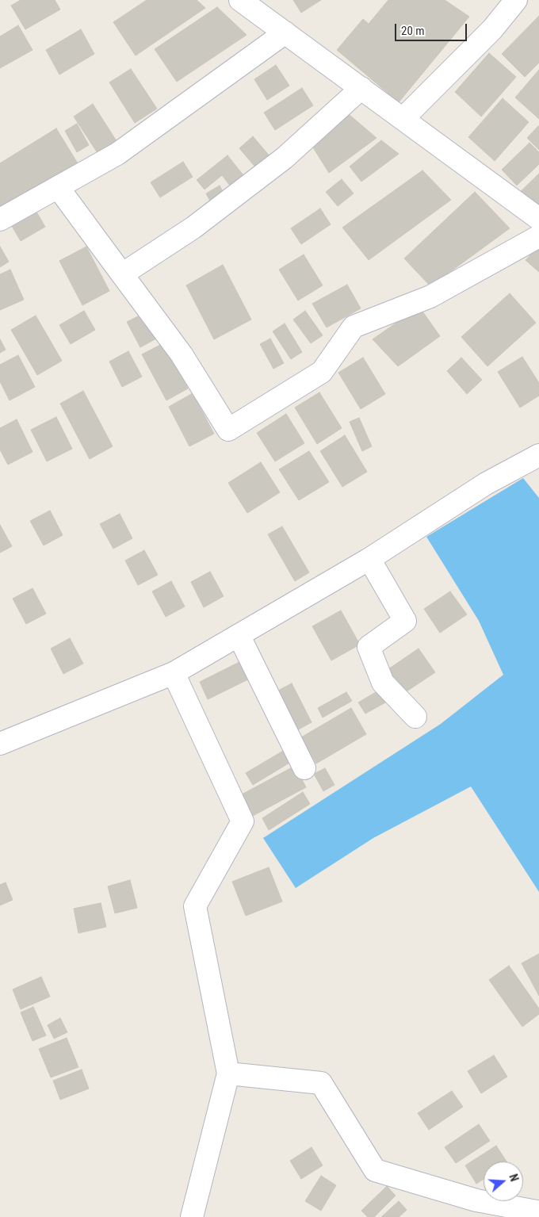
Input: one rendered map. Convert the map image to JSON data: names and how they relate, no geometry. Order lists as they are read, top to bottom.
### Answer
{
  "scale_bar": "20 m",
  "north": "right"
}
